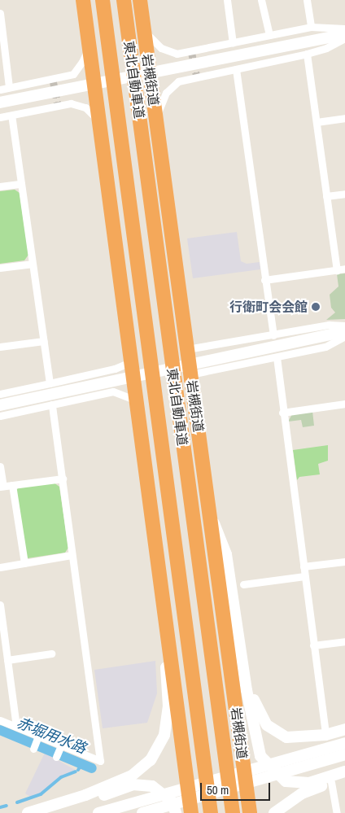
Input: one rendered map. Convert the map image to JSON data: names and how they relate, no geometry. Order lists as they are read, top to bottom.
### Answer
{
  "streets": {
    "highway": ["東北自動車道", "岩槻街道"]
  },
  "water": ["赤堀用水路"],
  "places": ["行衛町会会館"],
  "scale_bar": "50 m"
}
